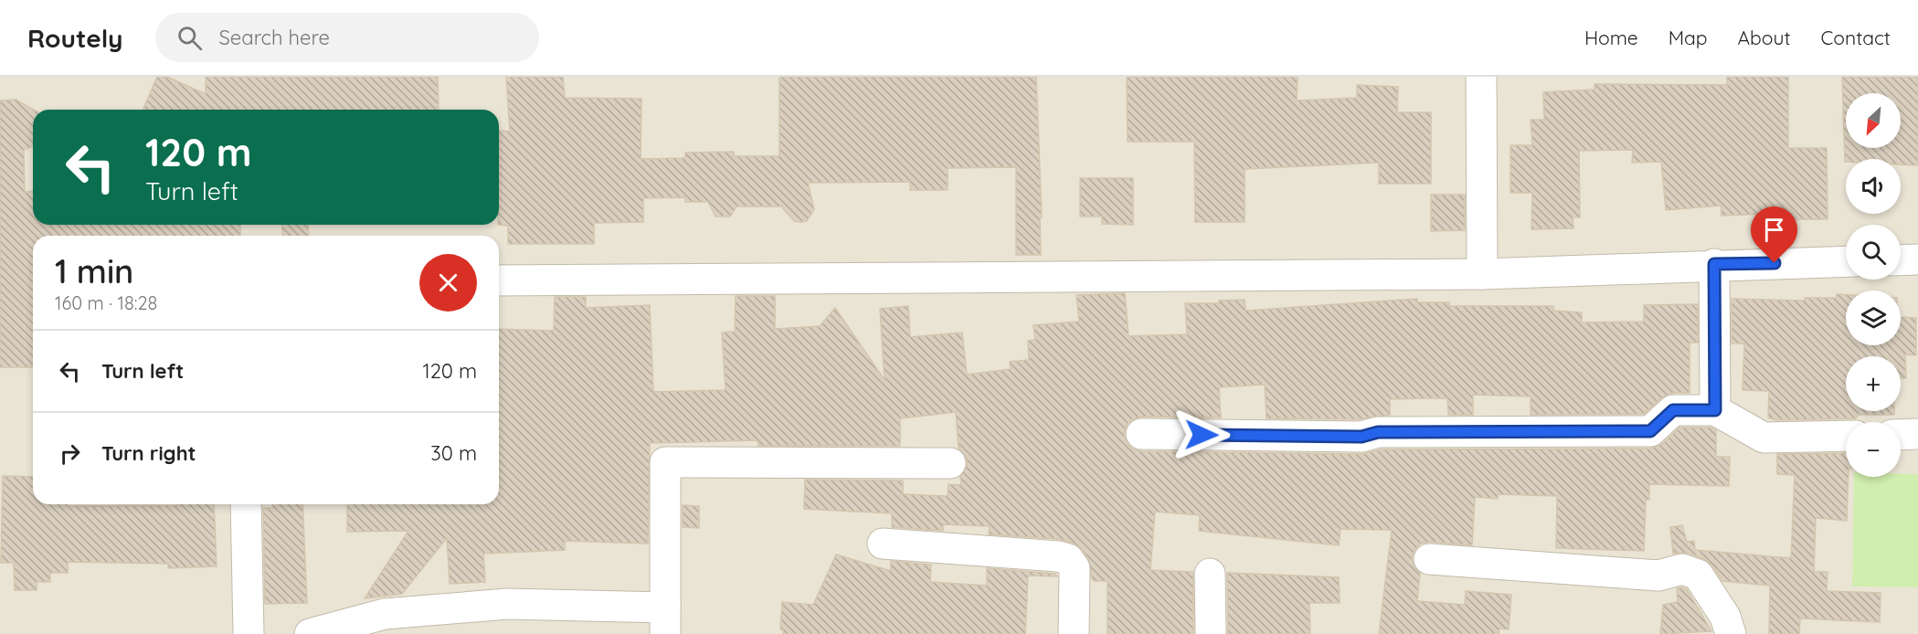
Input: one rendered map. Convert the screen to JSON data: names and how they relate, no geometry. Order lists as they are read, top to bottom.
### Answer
{
  "north": "bottom left",
  "page": {
    "header": "Routely",
    "search": "Search here",
    "nav": [
      "Home",
      "Map",
      "About",
      "Contact"
    ],
    "map_buttons": ["+", "−"],
    "turn": ["120 m", "Turn left"],
    "heading": ["1 min", "160 m · 18:28"],
    "list": [
      {
        "name": "Turn left",
        "value": "120 m"
      },
      {
        "name": "Turn right",
        "value": "30 m"
      }
    ]
  }
}
